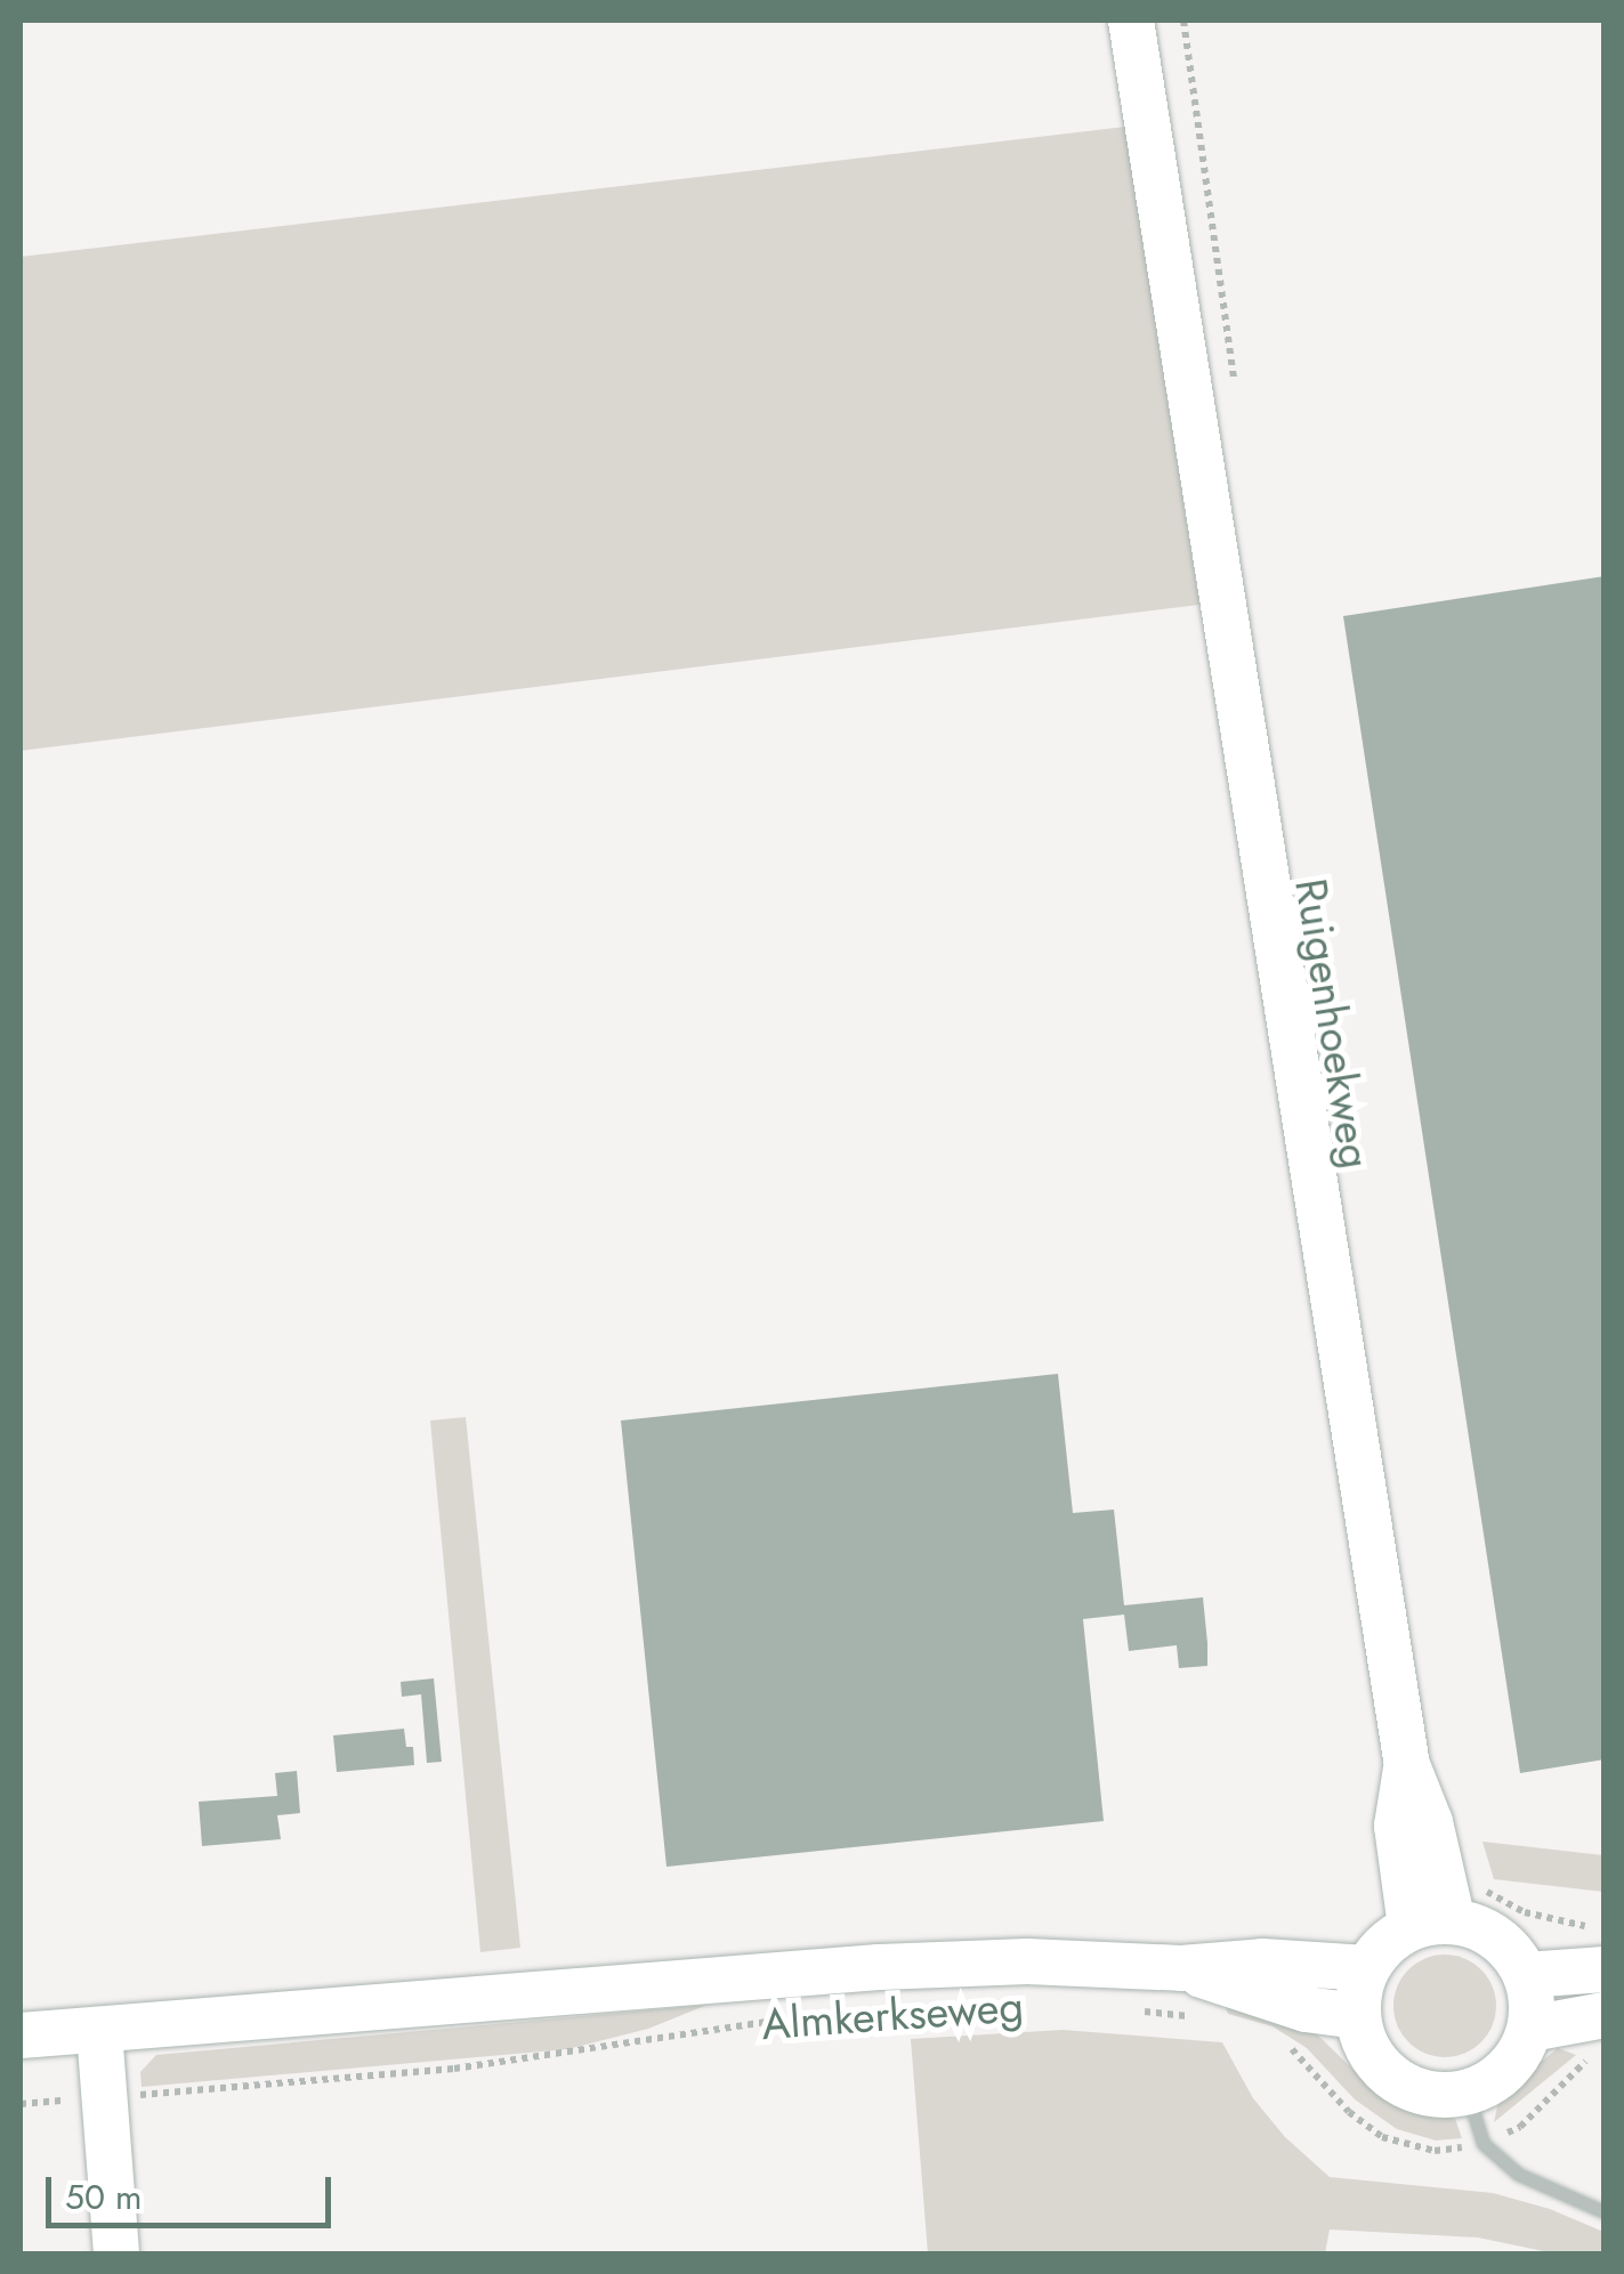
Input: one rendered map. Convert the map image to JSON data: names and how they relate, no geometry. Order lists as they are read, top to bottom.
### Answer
{
  "streets": {
    "street": ["Ruigenhoekweg", "Almkerkseweg"]
  },
  "crossings": [
    ["Ruigenhoekweg", "Almkerkseweg"]
  ],
  "scale_bar": "50 m"
}
